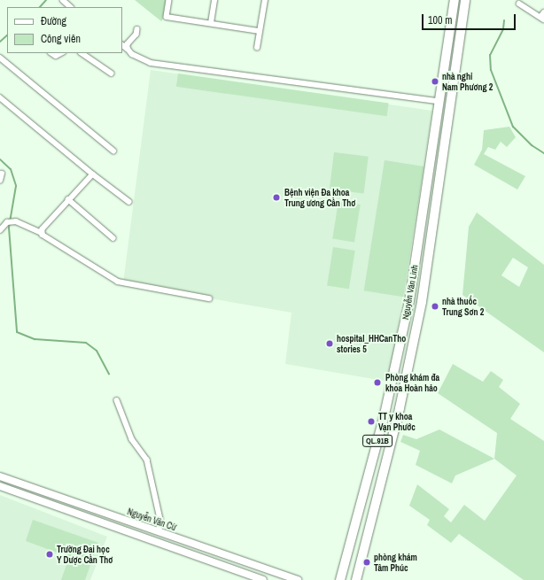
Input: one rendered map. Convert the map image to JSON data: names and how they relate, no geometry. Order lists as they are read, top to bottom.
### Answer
{
  "streets": {
    "highway": ["Nguyễn Văn Linh", "QL.91B"],
    "main road": ["Nguyễn Văn Cừ"]
  },
  "places": [
    "nhà nghỉ Nam Phương 2",
    "Bệnh viện Đa khoa Trung ương Cần Thơ",
    "nhà thuốc Trung Sơn 2",
    "hospital_HHCanTho stories 5",
    "Phòng khám đa khoa Hoàn hảo",
    "TT y khoa Vạn Phước",
    "Trường Đại học Y Dược Cần Thơ",
    "phòng khám Tâm Phúc"
  ],
  "legend": ["Đường", "Công viên"],
  "scale_bar": "100 m"
}
